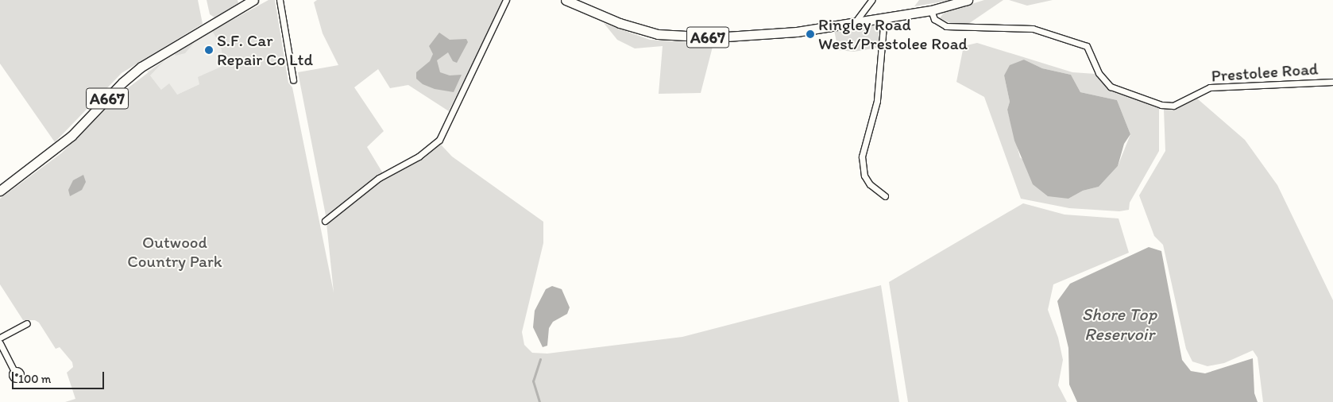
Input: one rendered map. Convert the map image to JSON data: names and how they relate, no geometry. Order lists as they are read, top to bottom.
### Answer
{
  "streets": {
    "main road": ["A667"],
    "street": ["Prestolee Road"]
  },
  "crossings": [
    ["A667", "Prestolee Road"]
  ],
  "water": ["Shore Top Reservoir"],
  "parks": ["Outwood Country Park"],
  "places": ["Ringley Road West/Prestolee Road", "S.F. Car Repair Co Ltd"],
  "scale_bar": "100 m"
}
